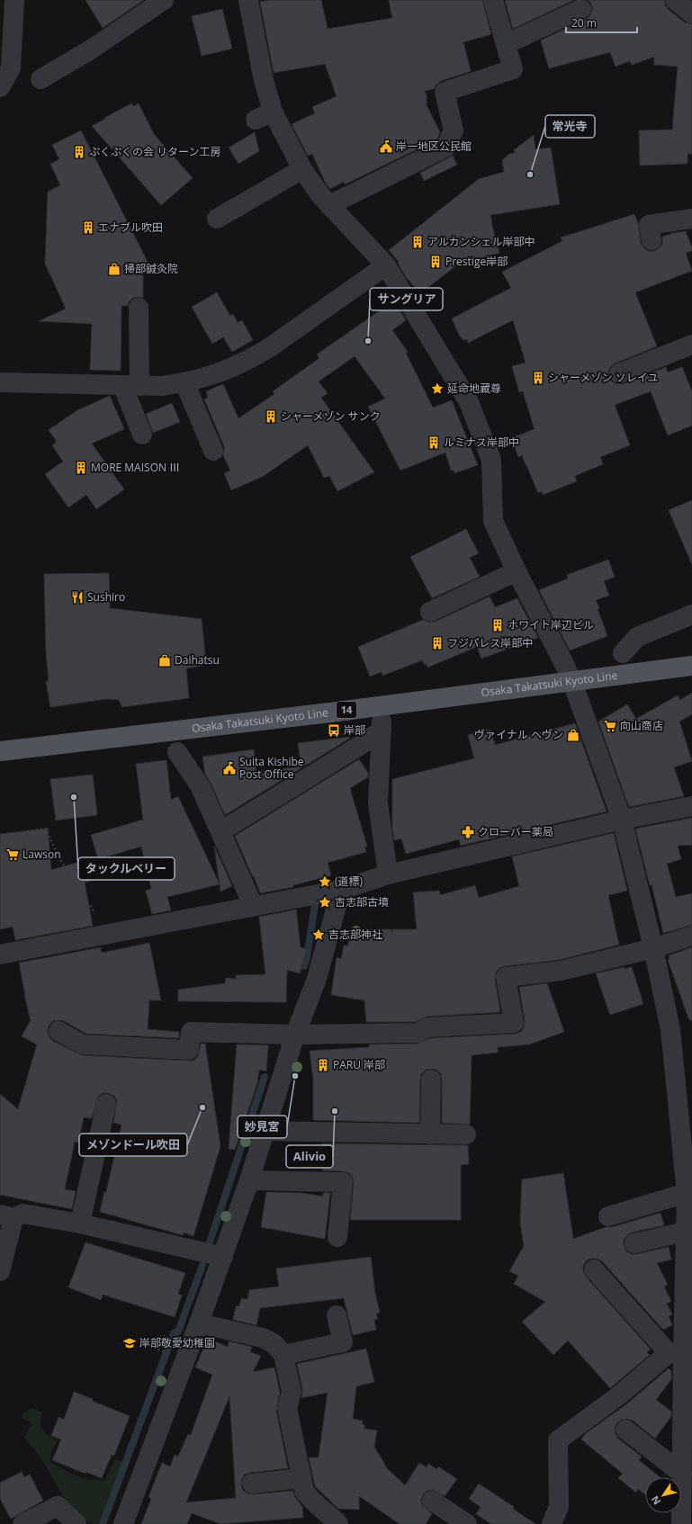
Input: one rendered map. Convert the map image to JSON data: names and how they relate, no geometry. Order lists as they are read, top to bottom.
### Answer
{
  "streets": {
    "main road": ["Osaka Takatsuki Kyoto Line", "14"]
  },
  "places": {
    "public building": ["岸一地区公民館", "Suita Kishibe Post Office"],
    "building": [
      "ぷくぷくの会 リターン工房",
      "エナブル吹田",
      "アルカンシェル岸部中",
      "Prestige岸部",
      "シャーメゾン ソレイユ",
      "シャーメゾン サンク",
      "ルミナス岸部中",
      "MORE MAISON Ⅲ",
      "ホワイト岸辺ビル",
      "フジパレス岸部中",
      "PARU 岸部"
    ],
    "other": [
      "常光寺",
      "サングリア",
      "タックルベリー",
      "妙見宮",
      "メゾンドール吹田",
      "Alivio"
    ],
    "shop": ["掃部鍼灸院", "Daihatsu", "ヴァイナル ヘヴン"],
    "place": [
      "延命地蔵尊",
      "(道標)",
      "吉志部古墳",
      "吉志部神社"
    ],
    "restaurant": ["Sushiro"],
    "supermarket": ["向山商店", "Lawson"],
    "bus stop": ["岸部"],
    "pharmacy": ["クローバー薬局"],
    "school or university": ["岸部敬愛幼稚園"]
  },
  "scale_bar": "20 m",
  "north": "bottom left"
}
